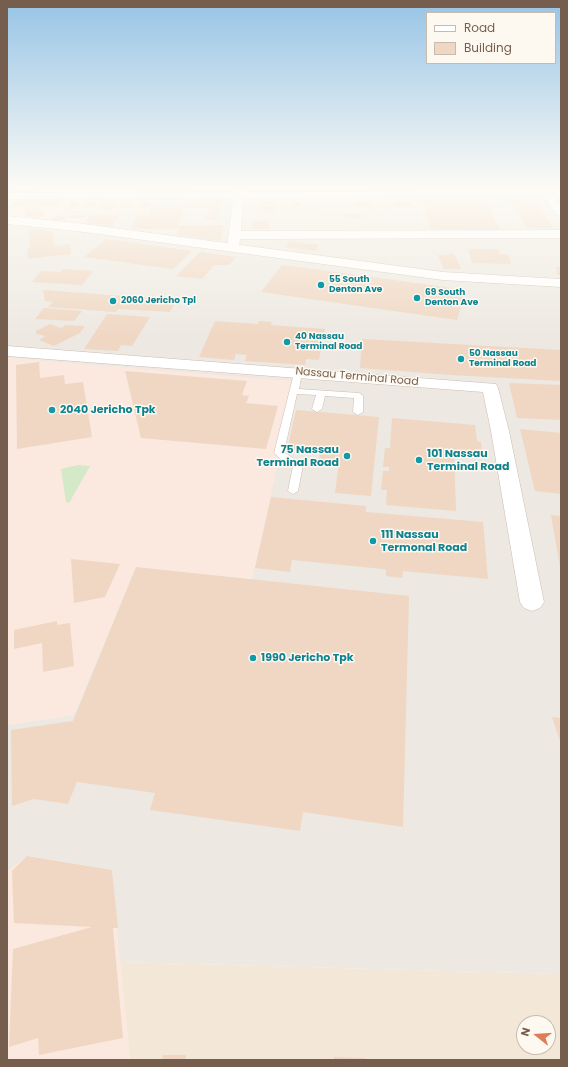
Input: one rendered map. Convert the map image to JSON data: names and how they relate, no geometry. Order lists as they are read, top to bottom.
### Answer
{
  "streets": {
    "street": ["Nassau Terminal Road"]
  },
  "places": [
    "55 South Denton Ave",
    "69 South Denton Ave",
    "2060 Jericho Tpl",
    "40 Nassau Terminal Road",
    "50 Nassau Terminal Road",
    "2040 Jericho Tpk",
    "75 Nassau Terminal Road",
    "101 Nassau Terminal Road",
    "111 Nassau Termonal Road",
    "1990 Jericho Tpk"
  ],
  "legend": ["Road", "Building"],
  "north": "left"
}
